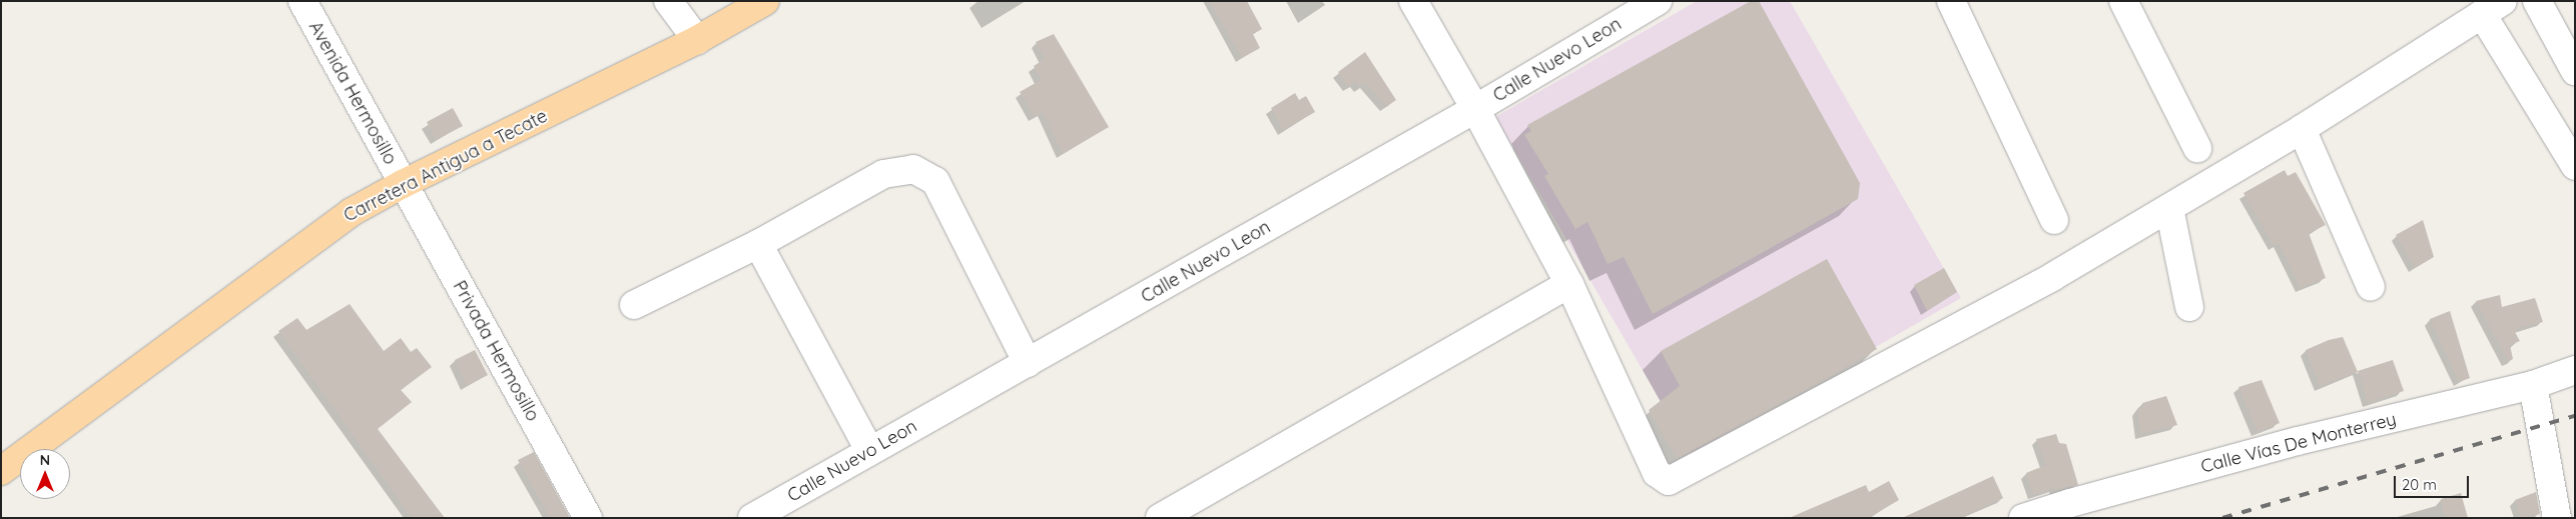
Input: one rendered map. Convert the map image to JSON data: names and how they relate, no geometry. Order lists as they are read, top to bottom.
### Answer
{
  "streets": {
    "main road": ["Carretera Antigua a Tecate"],
    "street": [
      "Calle Nuevo Leon",
      "Avenida Hermosillo",
      "Privada Hermosillo",
      "Calle Vías De Monterrey"
    ]
  },
  "crossings": [
    ["Avenida Hermosillo", "Carretera Antigua a Tecate"],
    ["Avenida Hermosillo", "Privada Hermosillo"],
    ["Carretera Antigua a Tecate", "Privada Hermosillo"]
  ],
  "scale_bar": "20 m",
  "north": "top"
}
